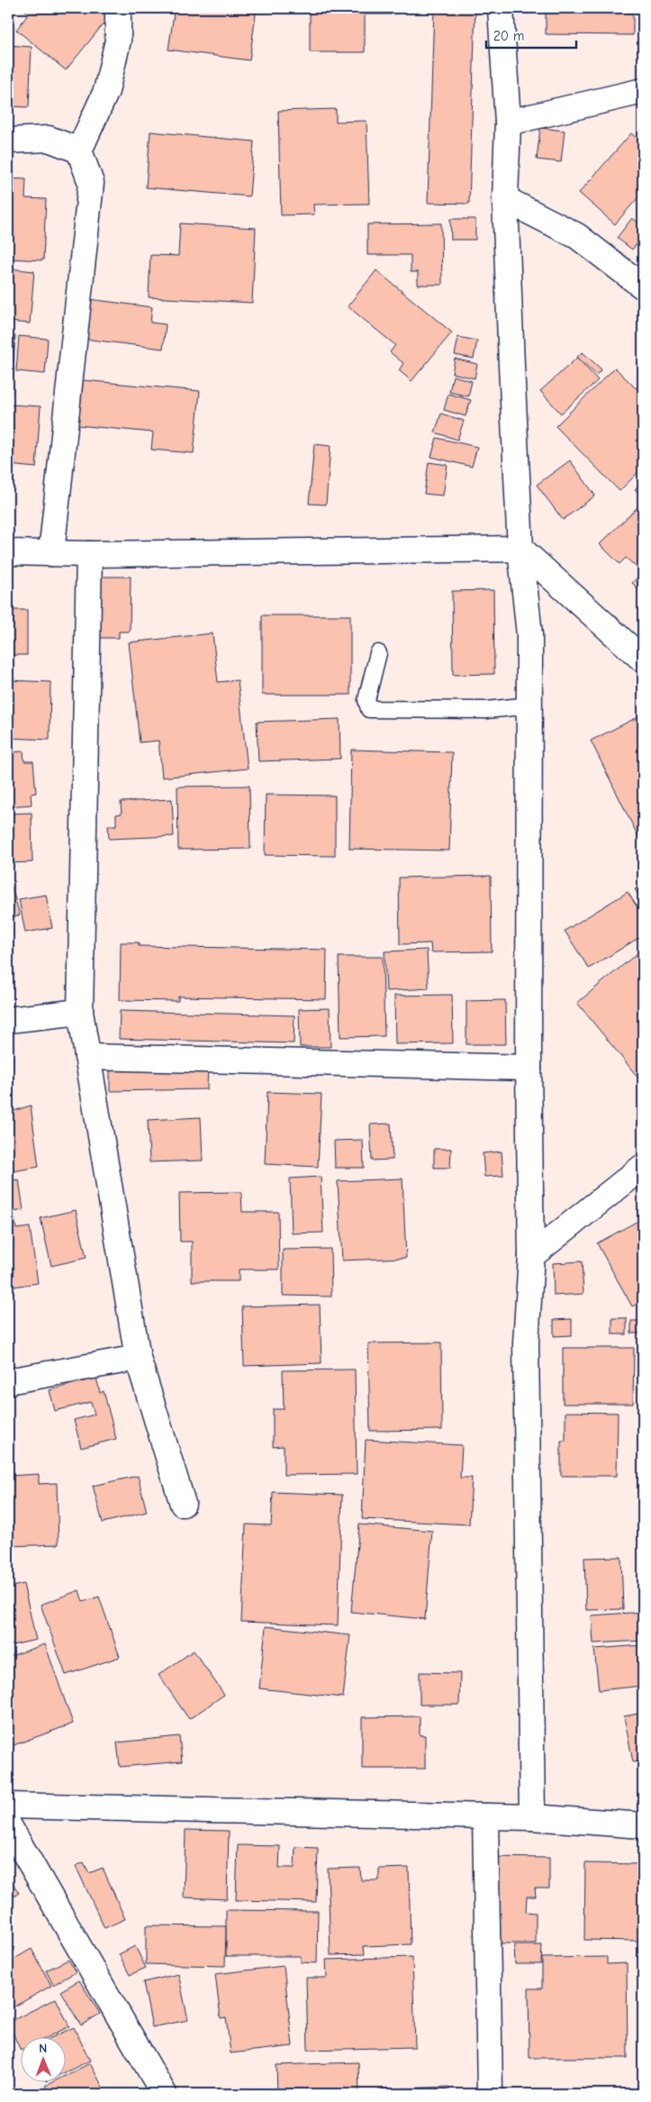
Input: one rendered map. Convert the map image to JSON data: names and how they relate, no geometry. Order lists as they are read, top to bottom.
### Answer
{
  "scale_bar": "20 m",
  "north": "top"
}
